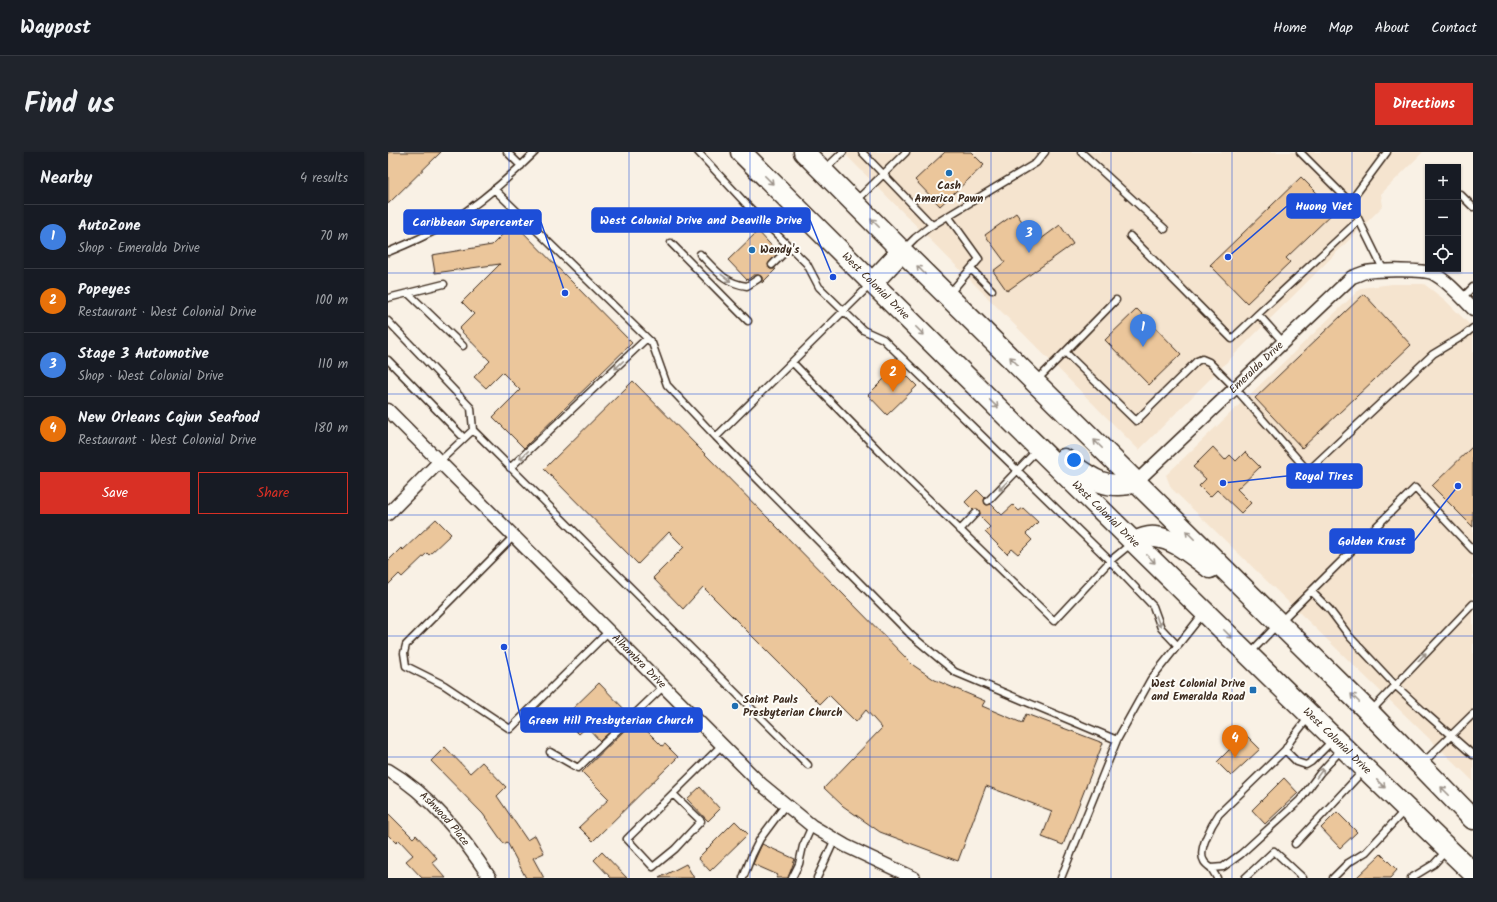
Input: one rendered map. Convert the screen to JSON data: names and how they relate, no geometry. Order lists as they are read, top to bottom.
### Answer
{
  "streets": {
    "highway": ["West Colonial Drive"],
    "street": ["Emeralda Drive", "Alhambra Drive", "Ashwood Place"]
  },
  "places": {
    "other": [
      "Cash America Pawn",
      "Wendy's",
      "Huong Viet",
      "West Colonial Drive and Deaville Drive",
      "Caribbean Supercenter",
      "Royal Tires",
      "Golden Krust",
      "Green Hill Presbyterian Church",
      "Saint Pauls Presbyterian Church"
    ],
    "transit": ["West Colonial Drive and Emeralda Road"]
  },
  "page": {
    "header": "Waypost",
    "nav": [
      "Home",
      "Map",
      "About",
      "Contact"
    ],
    "title": "Find us",
    "buttons": [
      "Directions",
      ["Save", "Share"]
    ],
    "heading": ["Nearby", "4 results"],
    "map_buttons": ["+", "−"],
    "list": [
      {
        "mark": "1",
        "name": "AutoZone",
        "note": "Shop · Emeralda Drive",
        "value": "70 m"
      },
      {
        "mark": "2",
        "name": "Popeyes",
        "note": "Restaurant · West Colonial Drive",
        "value": "100 m"
      },
      {
        "mark": "3",
        "name": "Stage 3 Automotive",
        "note": "Shop · West Colonial Drive",
        "value": "110 m"
      },
      {
        "mark": "4",
        "name": "New Orleans Cajun Seafood",
        "note": "Restaurant · West Colonial Drive",
        "value": "180 m"
      }
    ],
    "pins": [
      "3",
      "1",
      "2",
      "4"
    ]
  }
}
